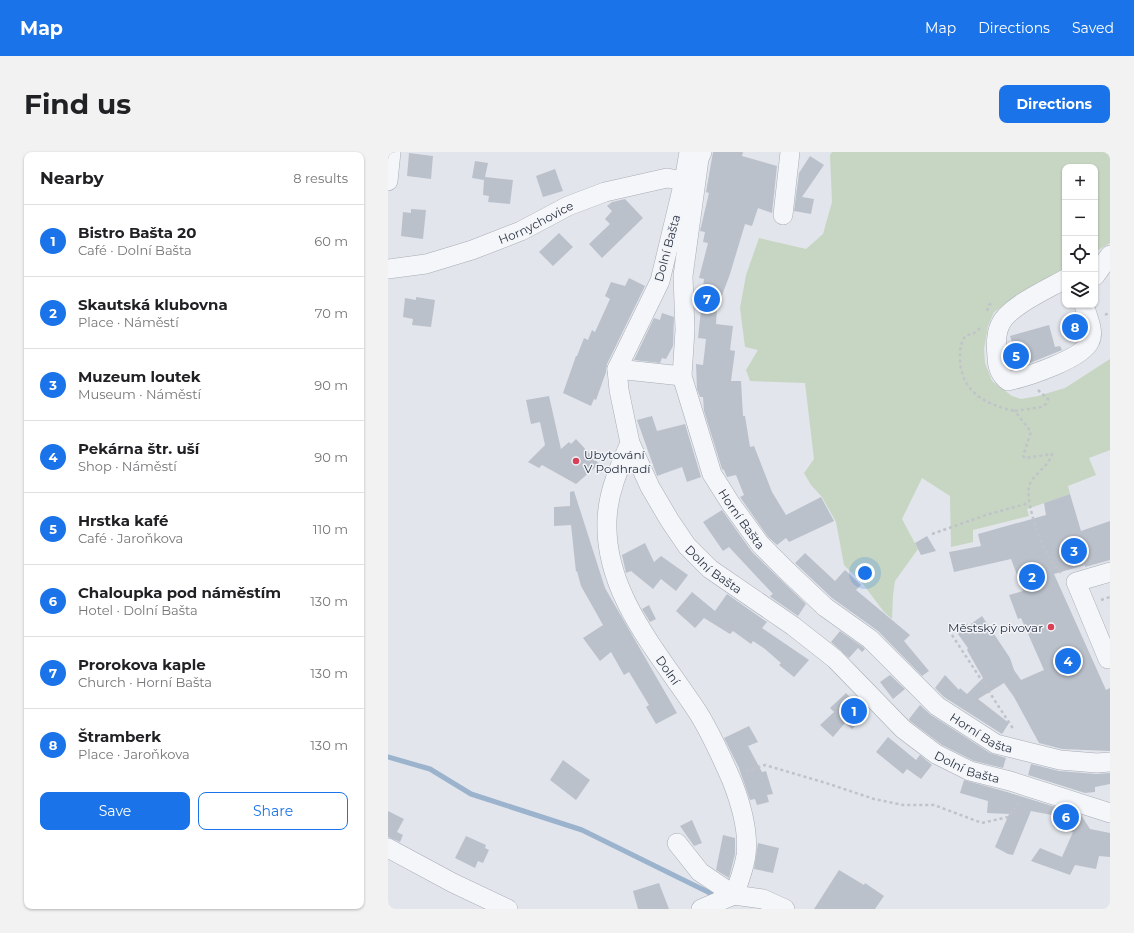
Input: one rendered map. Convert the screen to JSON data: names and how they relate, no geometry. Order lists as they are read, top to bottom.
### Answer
{
  "streets": {
    "street": [
      "Hornychovice",
      "Dolní Bašta",
      "Horní Bašta",
      "Dolní"
    ]
  },
  "crossings": [
    ["Hornychovice", "Dolní Bašta"],
    ["Dolní Bašta", "Horní Bašta"],
    ["Dolní Bašta", "Dolní"]
  ],
  "places": ["Ubytování V Podhradí", "Městský pivovar"],
  "page": {
    "header": "Map",
    "nav": ["Map", "Directions", "Saved"],
    "buttons": [
      "Directions",
      ["Save", "Share"]
    ],
    "title": "Find us",
    "heading": ["Nearby", "8 results"],
    "map_buttons": ["+", "−"],
    "list": [
      {
        "mark": "1",
        "name": "Bistro Bašta 20",
        "note": "Café · Dolní Bašta",
        "value": "60 m"
      },
      {
        "mark": "2",
        "name": "Skautská klubovna",
        "note": "Place · Náměstí",
        "value": "70 m"
      },
      {
        "mark": "3",
        "name": "Muzeum loutek",
        "note": "Museum · Náměstí",
        "value": "90 m"
      },
      {
        "mark": "4",
        "name": "Pekárna štr. uší",
        "note": "Shop · Náměstí",
        "value": "90 m"
      },
      {
        "mark": "5",
        "name": "Hrstka kafé",
        "note": "Café · Jaroňkova",
        "value": "110 m"
      },
      {
        "mark": "6",
        "name": "Chaloupka pod náměstím",
        "note": "Hotel · Dolní Bašta",
        "value": "130 m"
      },
      {
        "mark": "7",
        "name": "Prorokova kaple",
        "note": "Church · Horní Bašta",
        "value": "130 m"
      },
      {
        "mark": "8",
        "name": "Štramberk",
        "note": "Place · Jaroňkova",
        "value": "130 m"
      }
    ],
    "pins": [
      "7",
      "8",
      "5",
      "3",
      "2",
      "4",
      "1",
      "6"
    ]
  }
}
